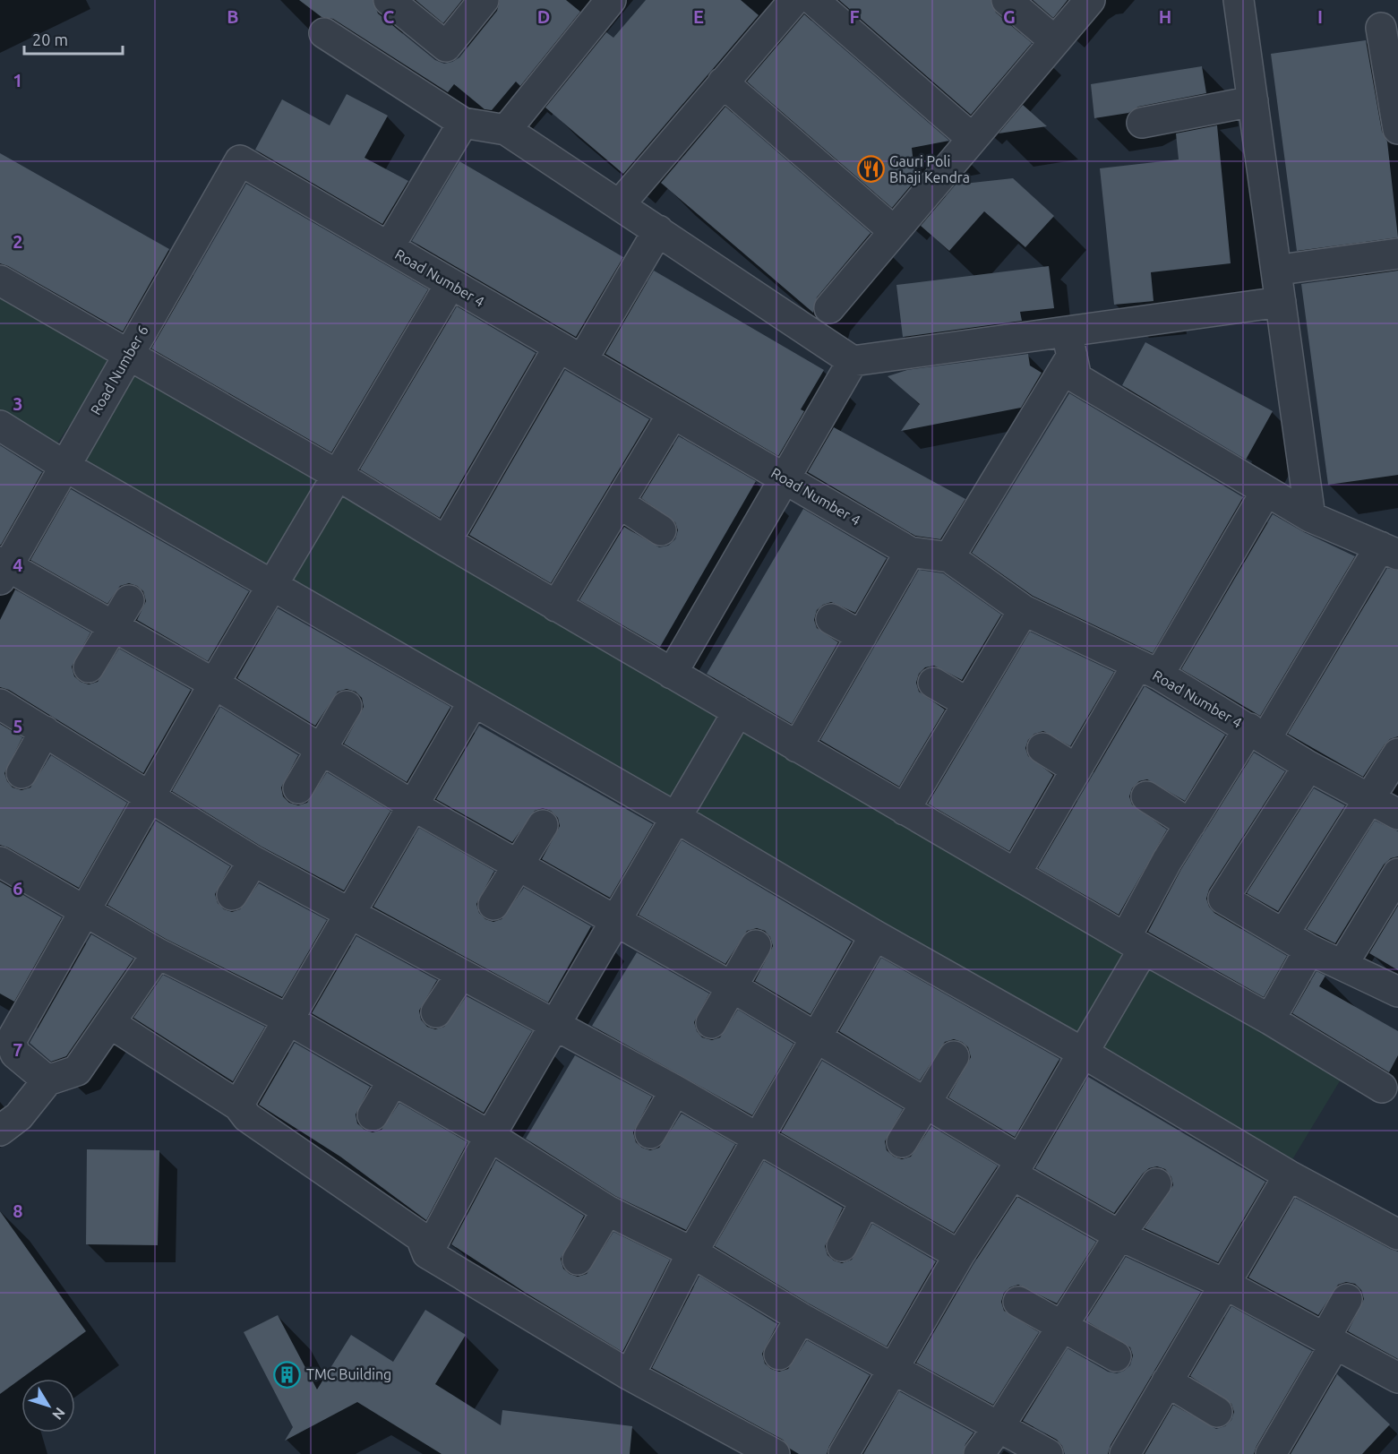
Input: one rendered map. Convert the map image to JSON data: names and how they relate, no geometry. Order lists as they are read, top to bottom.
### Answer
{
  "streets": {
    "street": ["Road Number 4", "Road Number 6"]
  },
  "crossings": [
    ["Road Number 4", "Road Number 6"]
  ],
  "places": {
    "restaurant": ["Gauri Poli Bhaji Kendra"],
    "building": ["TMC Building"]
  },
  "scale_bar": "20 m",
  "north": "bottom right",
  "grid": {
    "columns": [
      "B",
      "C",
      "D",
      "E",
      "F",
      "G",
      "H",
      "I"
    ],
    "rows": [
      "1",
      "2",
      "3",
      "4",
      "5",
      "6",
      "7",
      "8"
    ]
  }
}
